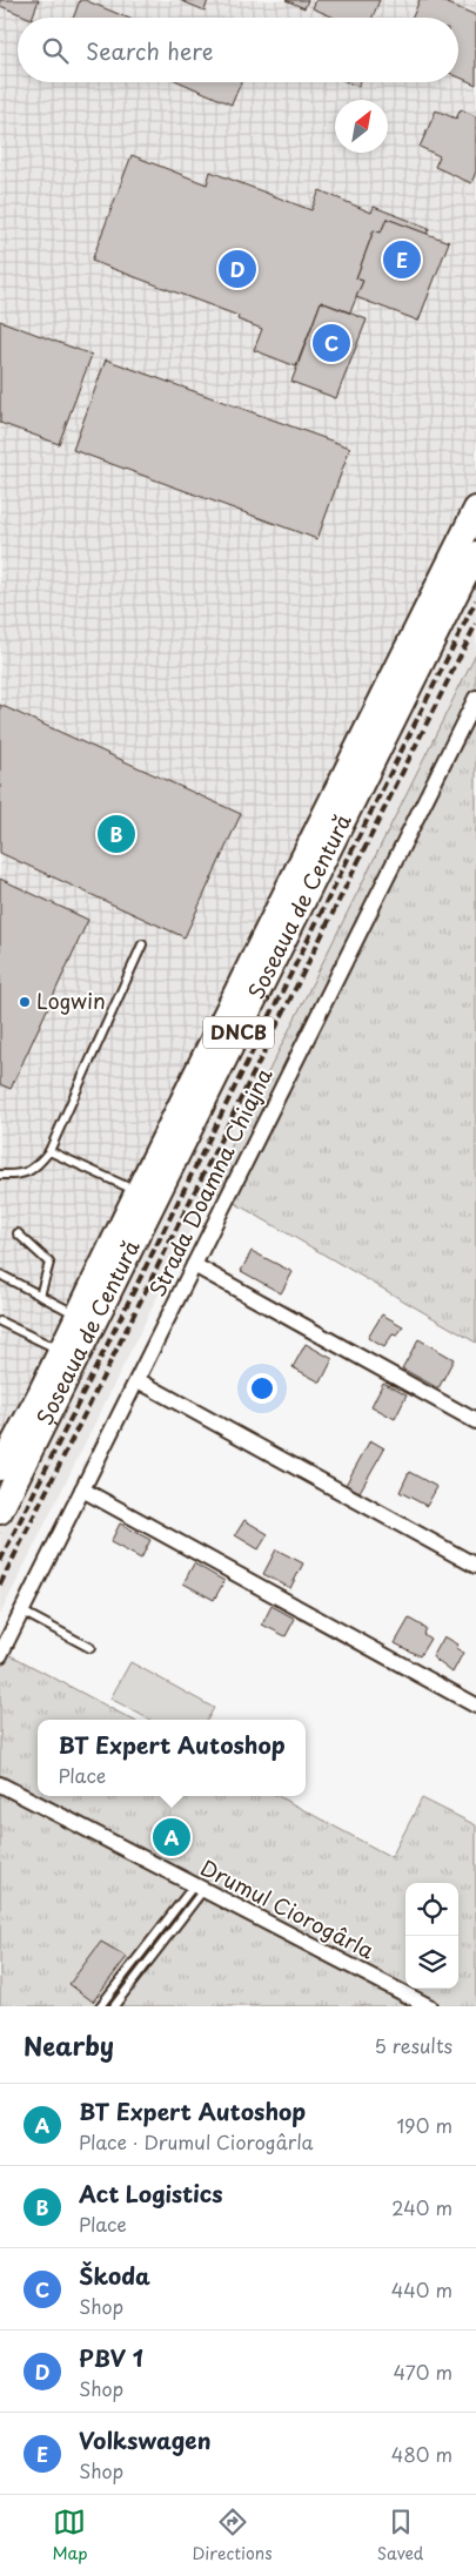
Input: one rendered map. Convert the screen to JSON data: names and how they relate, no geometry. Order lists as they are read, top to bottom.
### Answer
{
  "streets": {
    "main road": ["Șoseaua de Centură", "DNCB"],
    "street": ["Strada Doamna Chiajna", "Drumul Ciorogârla"]
  },
  "places": ["Logwin"],
  "north": "top right",
  "page": {
    "search": "Search here",
    "pins": [
      "E",
      "D",
      "C",
      "B",
      "A"
    ],
    "popup": ["BT Expert Autoshop", "Place"],
    "heading": ["Nearby", "5 results"],
    "list": [
      {
        "mark": "A",
        "name": "BT Expert Autoshop",
        "note": "Place · Drumul Ciorogârla",
        "value": "190 m"
      },
      {
        "mark": "B",
        "name": "Act Logistics",
        "note": "Place",
        "value": "240 m"
      },
      {
        "mark": "C",
        "name": "Škoda",
        "note": "Shop",
        "value": "440 m"
      },
      {
        "mark": "D",
        "name": "PBV 1",
        "note": "Shop",
        "value": "470 m"
      },
      {
        "mark": "E",
        "name": "Volkswagen",
        "note": "Shop",
        "value": "480 m"
      }
    ],
    "nav": ["Map", "Directions", "Saved"]
  }
}
